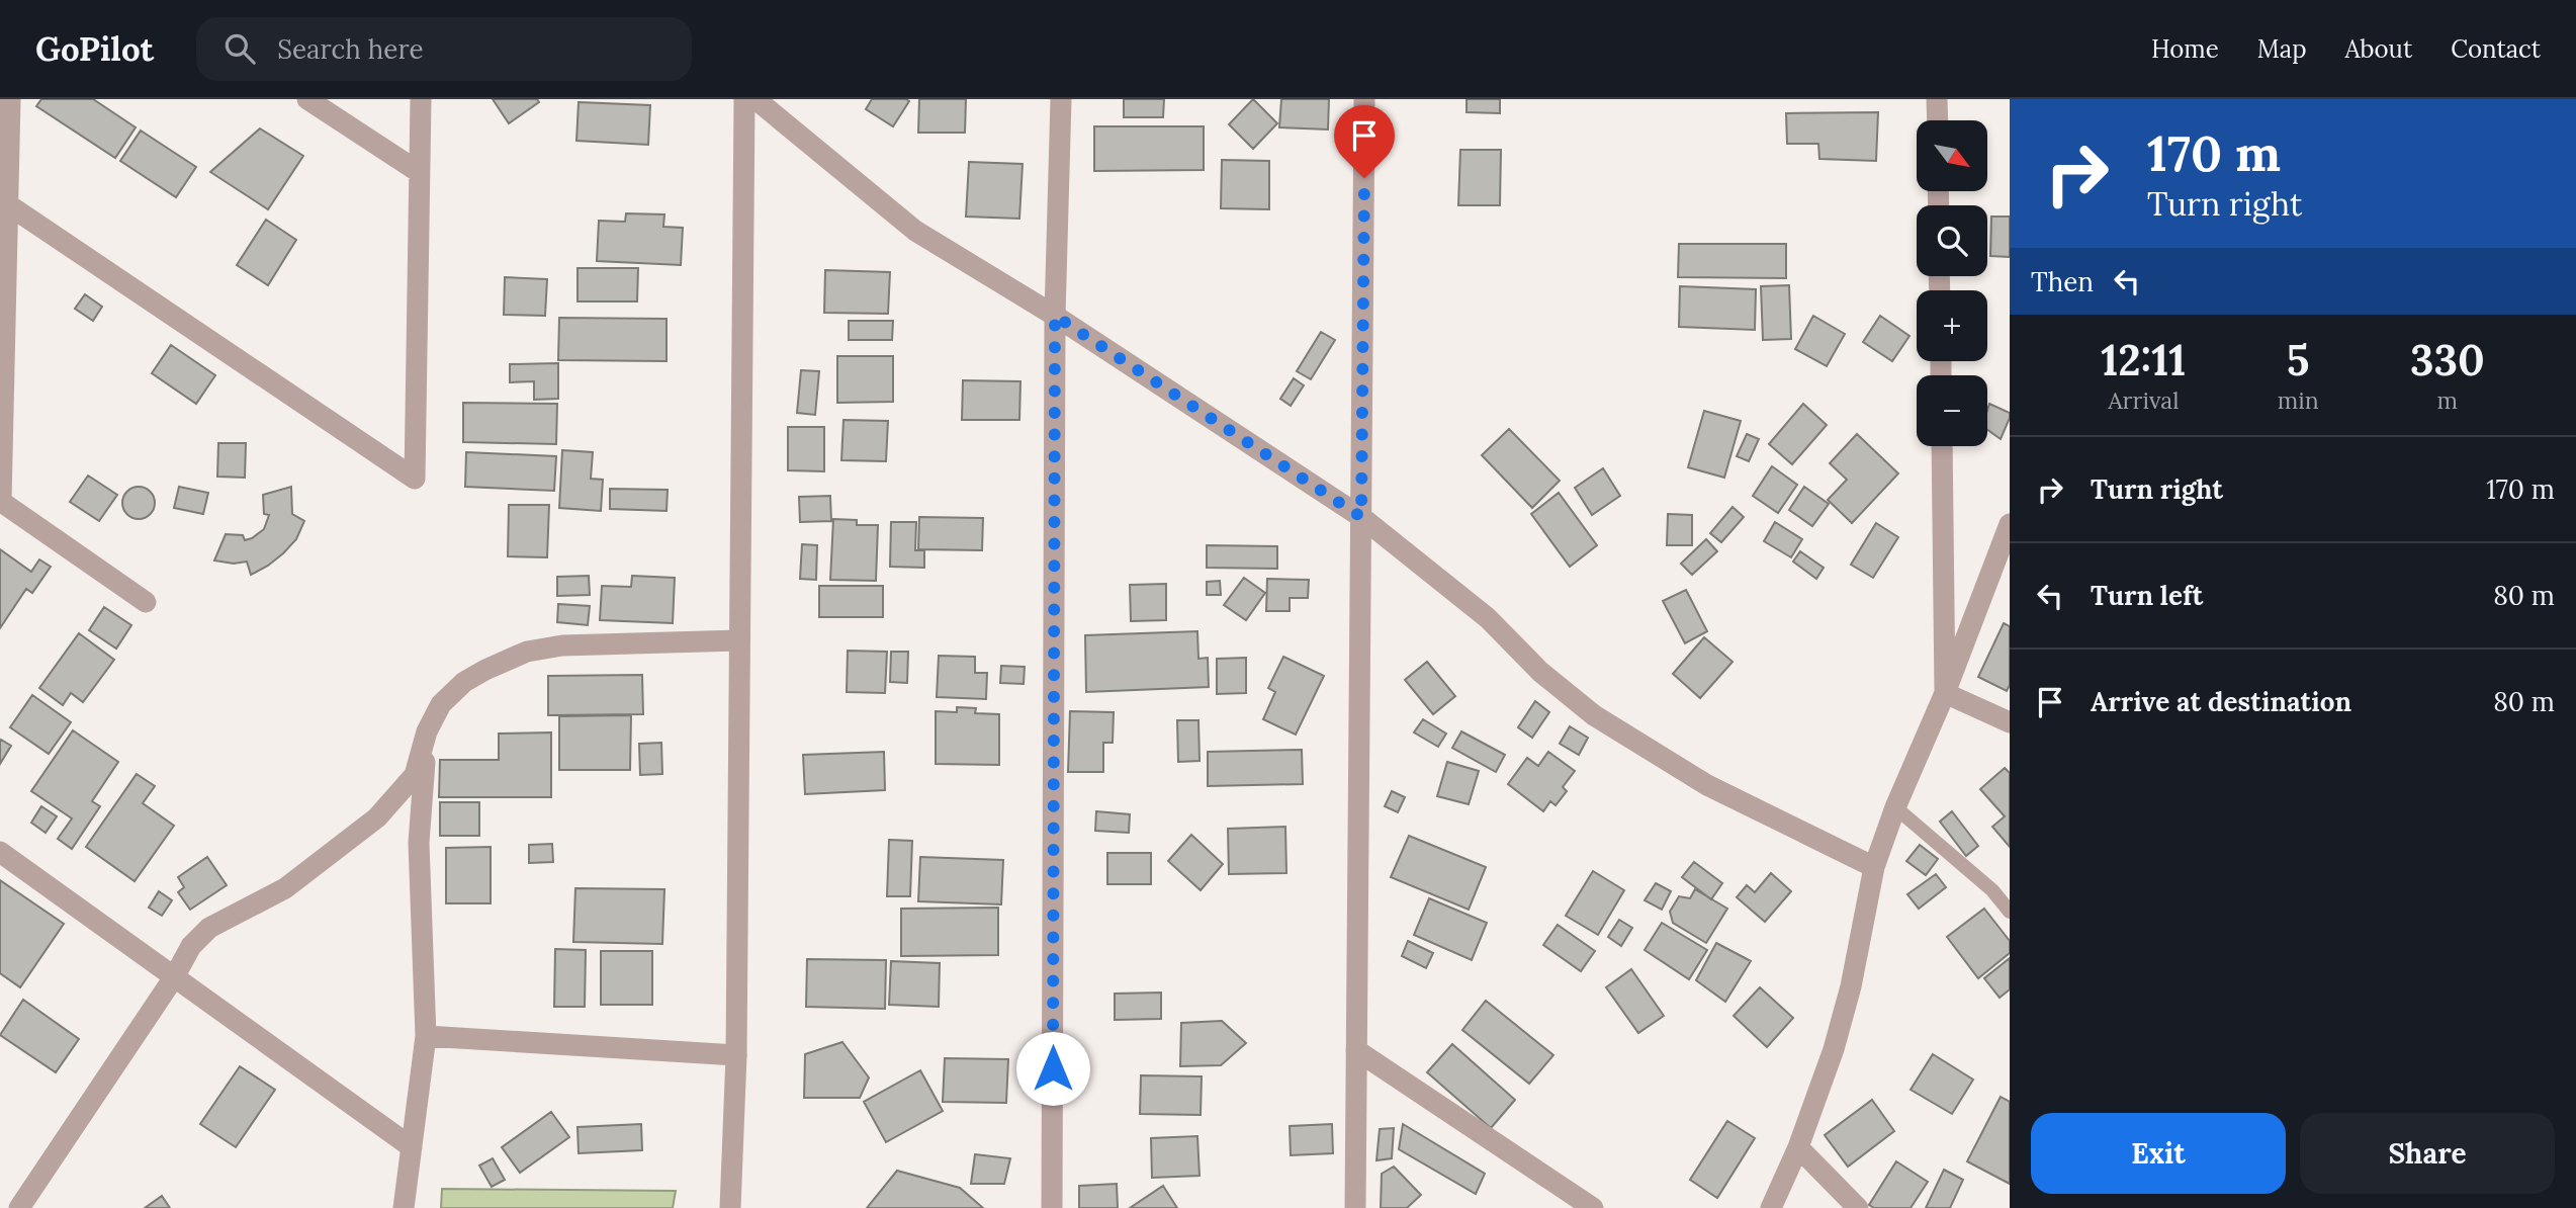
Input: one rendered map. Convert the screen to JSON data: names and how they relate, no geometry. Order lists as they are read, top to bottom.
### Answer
{
  "north": "bottom right",
  "page": {
    "header": "GoPilot",
    "search": "Search here",
    "nav": [
      "Home",
      "Map",
      "About",
      "Contact"
    ],
    "turn": ["170 m", "Turn right"],
    "map_buttons": ["+", "−"],
    "then": "Then",
    "eta": [
      "12:11",
      "Arrival",
      "5",
      "min",
      "330",
      "m"
    ],
    "list": [
      {
        "name": "Turn right",
        "value": "170 m"
      },
      {
        "name": "Turn left",
        "value": "80 m"
      },
      {
        "name": "Arrive at destination",
        "value": "80 m"
      }
    ],
    "buttons": ["Exit", "Share"]
  }
}
